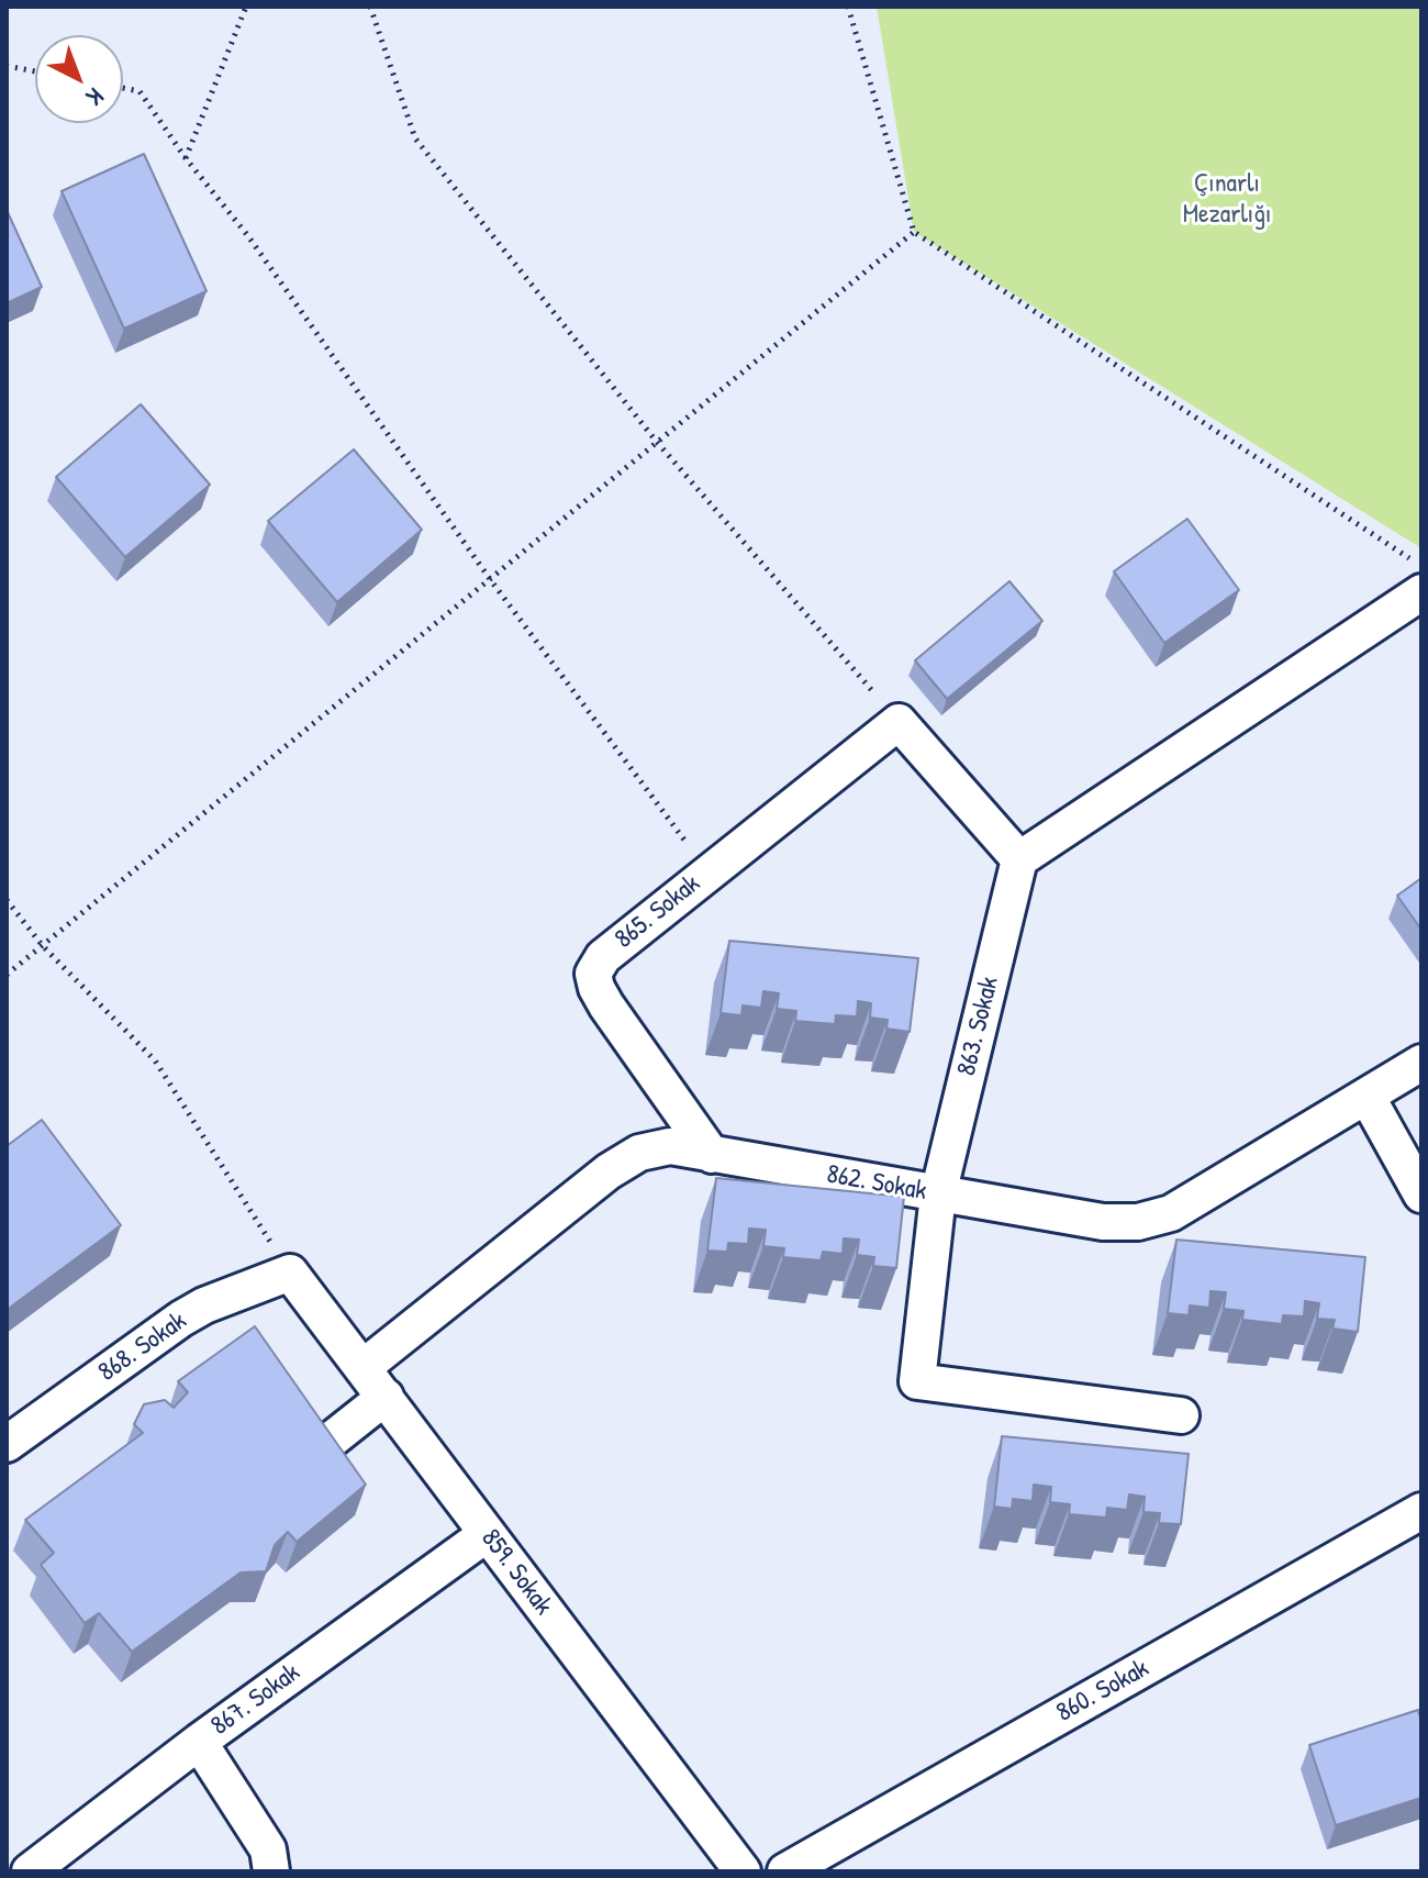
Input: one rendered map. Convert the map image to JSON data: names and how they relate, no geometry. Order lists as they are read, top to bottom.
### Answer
{
  "streets": {
    "street": [
      "865. Sokak",
      "863. Sokak",
      "862. Sokak",
      "868. Sokak",
      "859. Sokak",
      "860. Sokak",
      "867. Sokak"
    ]
  },
  "crossings": [
    ["865. Sokak", "862. Sokak"],
    ["863. Sokak", "862. Sokak"],
    ["862. Sokak", "859. Sokak"],
    ["868. Sokak", "859. Sokak"],
    ["859. Sokak", "867. Sokak"]
  ],
  "parks": ["Çınarlı Mezarlığı"],
  "north": "bottom right"
}
